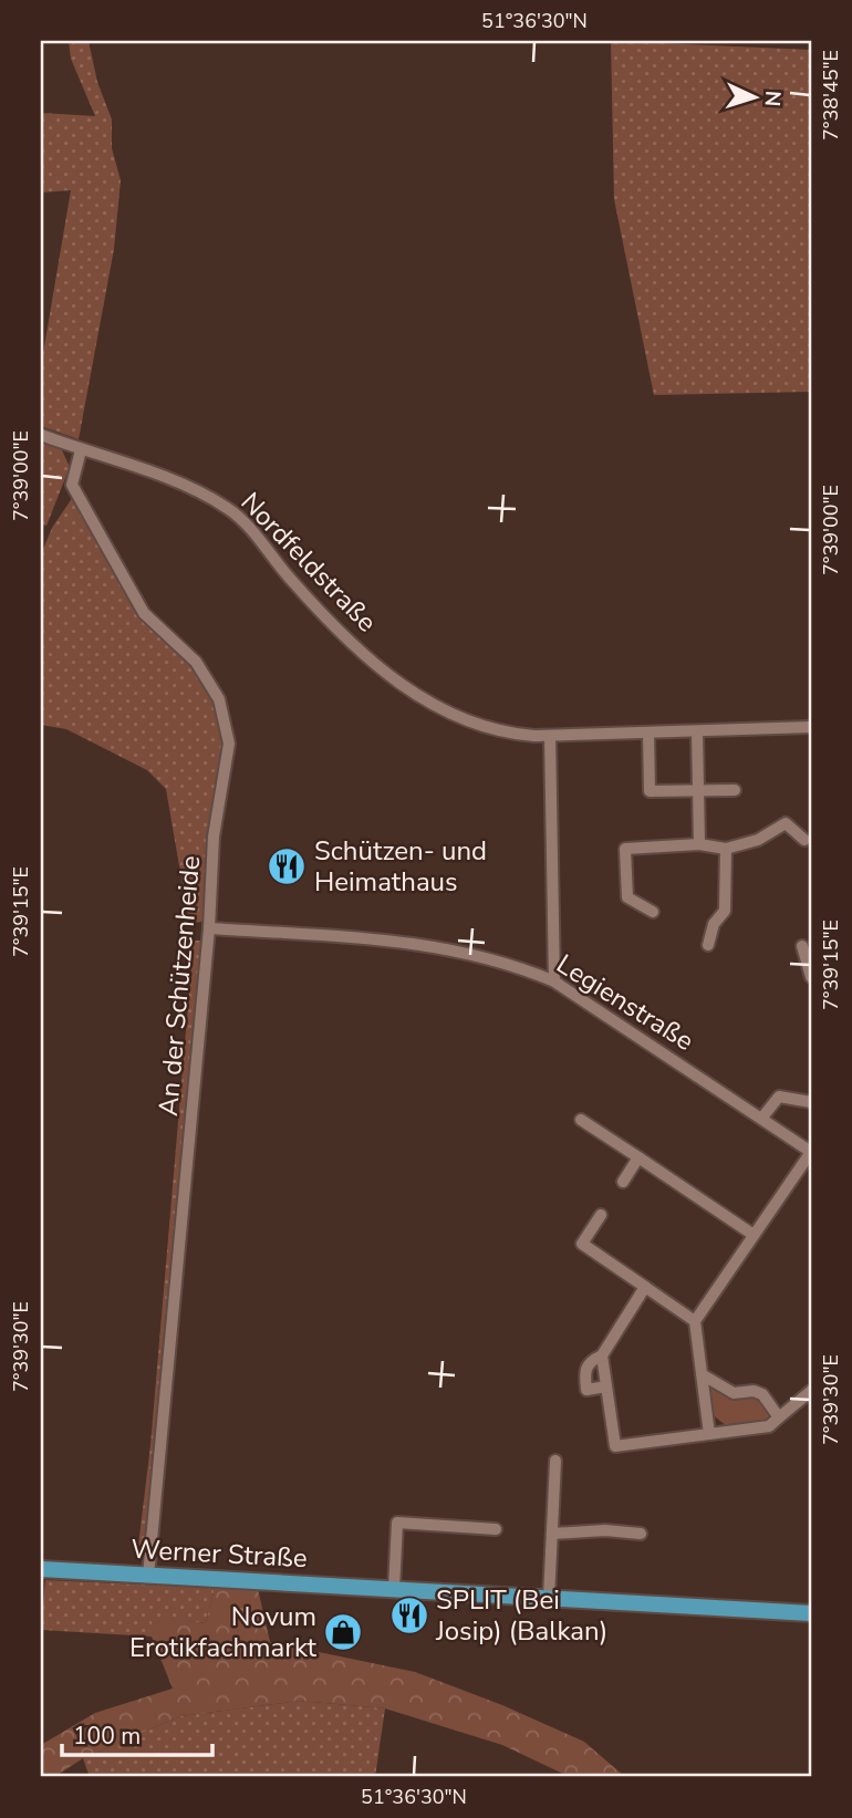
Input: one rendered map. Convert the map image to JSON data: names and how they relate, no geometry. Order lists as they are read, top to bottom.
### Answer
{
  "streets": {
    "main road": ["Werner Straße"],
    "street": ["Nordfeldstraße", "An der Schützenheide", "Legienstraße"]
  },
  "crossings": [
    ["Nordfeldstraße", "An der Schützenheide"],
    ["An der Schützenheide", "Legienstraße"],
    ["An der Schützenheide", "Werner Straße"]
  ],
  "places": {
    "restaurant": ["Schützen- und Heimathaus", "SPLIT (Bei Josip) (Balkan)"],
    "shop": ["Novum Erotikfachmarkt"]
  },
  "scale_bar": "100 m",
  "north": "right",
  "coordinates": [
    "51°36'30\"N",
    "7°38'45\"E",
    "7°39'00\"E",
    "7°39'15\"E",
    "7°39'30\"E"
  ]
}
